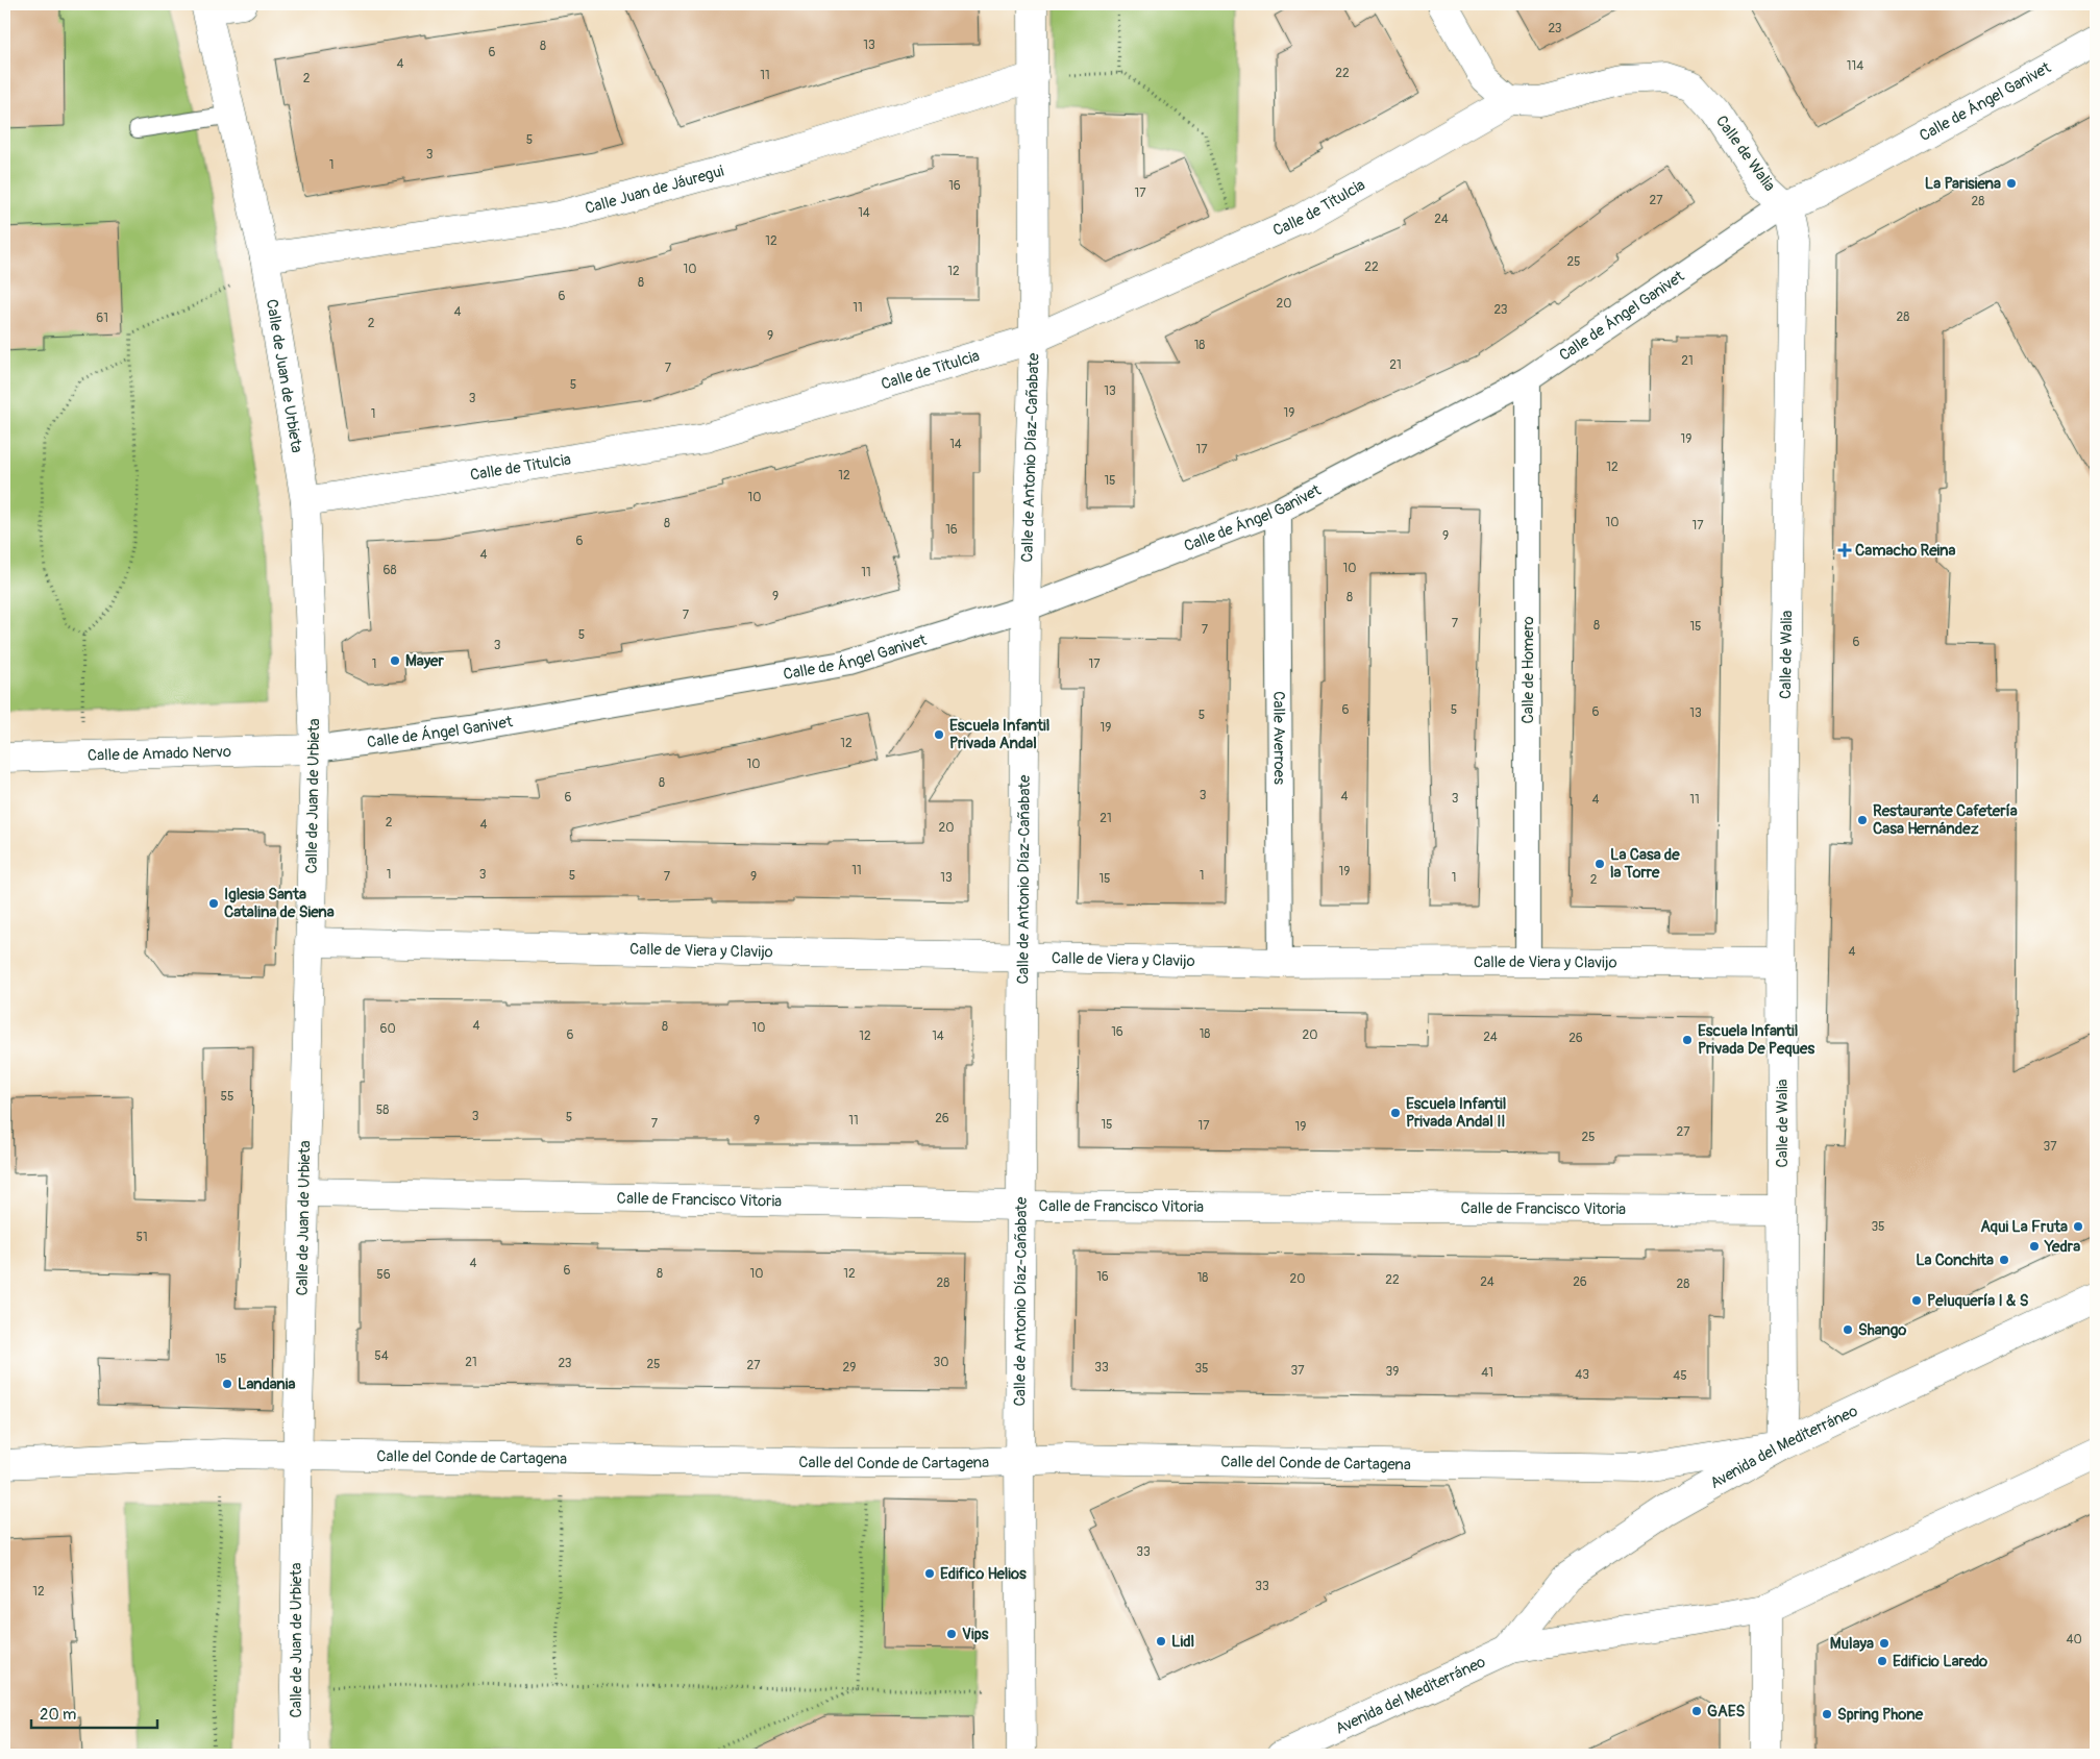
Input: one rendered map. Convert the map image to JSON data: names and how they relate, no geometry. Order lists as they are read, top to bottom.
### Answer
{
  "streets": {
    "street": [
      "Calle de Ángel Ganivet",
      "Calle de Walia",
      "Calle Juan de Jáuregui",
      "Calle de Titulcia",
      "Calle de Juan de Urbieta",
      "Calle de Antonio Díaz-Cañabate",
      "Calle de Homero",
      "Calle Averroes",
      "Calle de Amado Nervo",
      "Calle de Viera y Clavijo",
      "Calle de Francisco Vitoria",
      "Avenida del Mediterráneo",
      "Calle del Conde de Cartagena"
    ]
  },
  "crossings": [
    ["Calle de Ángel Ganivet", "Calle de Walia"],
    ["Calle de Ángel Ganivet", "Calle de Juan de Urbieta"],
    ["Calle de Ángel Ganivet", "Calle de Antonio Díaz-Cañabate"],
    ["Calle de Ángel Ganivet", "Calle de Homero"],
    ["Calle de Ángel Ganivet", "Calle Averroes"],
    ["Calle de Ángel Ganivet", "Calle de Amado Nervo"],
    ["Calle de Walia", "Calle de Titulcia"],
    ["Calle de Walia", "Calle de Viera y Clavijo"],
    ["Calle de Walia", "Calle de Francisco Vitoria"],
    ["Calle de Walia", "Avenida del Mediterráneo"],
    ["Calle de Walia", "Calle del Conde de Cartagena"],
    ["Calle Juan de Jáuregui", "Calle de Juan de Urbieta"],
    ["Calle Juan de Jáuregui", "Calle de Antonio Díaz-Cañabate"],
    ["Calle de Titulcia", "Calle de Juan de Urbieta"],
    ["Calle de Titulcia", "Calle de Antonio Díaz-Cañabate"],
    ["Calle de Juan de Urbieta", "Calle de Amado Nervo"],
    ["Calle de Juan de Urbieta", "Calle de Viera y Clavijo"],
    ["Calle de Juan de Urbieta", "Calle de Francisco Vitoria"],
    ["Calle de Juan de Urbieta", "Calle del Conde de Cartagena"],
    ["Calle de Antonio Díaz-Cañabate", "Calle de Viera y Clavijo"],
    ["Calle de Antonio Díaz-Cañabate", "Calle de Francisco Vitoria"],
    ["Calle de Antonio Díaz-Cañabate", "Calle del Conde de Cartagena"],
    ["Calle de Homero", "Calle de Viera y Clavijo"],
    ["Calle Averroes", "Calle de Viera y Clavijo"],
    ["Avenida del Mediterráneo", "Calle del Conde de Cartagena"]
  ],
  "places": {
    "other": [
      "La Parisiena",
      "Mayer",
      "Escuela Infantil Privada Andal",
      "Restaurante Cafetería Casa Hernández",
      "La Casa de la Torre",
      "Iglesia Santa Catalina de Siena",
      "Escuela Infantil Privada De Peques",
      "Escuela Infantil Privada Andal II",
      "Aqui La Fruta",
      "Yedra",
      "La Conchita",
      "Peluquería I & S",
      "Shango",
      "Landania",
      "Edifico Helios",
      "Vips",
      "Lidl",
      "Mulaya",
      "Edificio Laredo",
      "GAES",
      "Spring Phone"
    ],
    "health": ["Camacho Reina"]
  },
  "house_numbers": [
    "23",
    "13",
    "8",
    "6",
    "4",
    "114",
    "22",
    "11",
    "2",
    "5",
    "3",
    "1",
    "16",
    "17",
    "27",
    "28",
    "14",
    "24",
    "12",
    "25",
    "22",
    "10",
    "12",
    "8",
    "6",
    "20",
    "11",
    "23",
    "4",
    "28",
    "61",
    "2",
    "9",
    "18",
    "21",
    "21",
    "7",
    "5",
    "13",
    "3",
    "19",
    "1",
    "19",
    "14",
    "17",
    "12",
    "12",
    "15",
    "10",
    "10",
    "8",
    "17",
    "16",
    "9",
    "6",
    "4",
    "10",
    "68",
    "11",
    "9",
    "8",
    "7",
    "7",
    "8",
    "15",
    "7",
    "5",
    "6",
    "3",
    "1",
    "17",
    "6",
    "5",
    "6",
    "13",
    "5",
    "19",
    "12",
    "10",
    "8",
    "3",
    "4",
    "6",
    "3",
    "4",
    "11",
    "21",
    "2",
    "4",
    "20",
    "11",
    "19",
    "1",
    "3",
    "5",
    "1",
    "7",
    "9",
    "13",
    "1",
    "15",
    "2",
    "4",
    "4",
    "8",
    "10",
    "60",
    "16",
    "18",
    "6",
    "20",
    "12",
    "14",
    "24",
    "26",
    "55",
    "58",
    "3",
    "5",
    "26",
    "9",
    "11",
    "7",
    "15",
    "17",
    "19",
    "27",
    "25",
    "37",
    "35",
    "51",
    "4",
    "6",
    "8",
    "10",
    "12",
    "56",
    "16",
    "18",
    "20",
    "22",
    "24",
    "26",
    "28",
    "28",
    "54",
    "15",
    "21",
    "30",
    "23",
    "25",
    "27",
    "29",
    "33",
    "35",
    "37",
    "39",
    "41",
    "43",
    "45",
    "33",
    "33",
    "12",
    "40"
  ],
  "scale_bar": "20 m"
}
